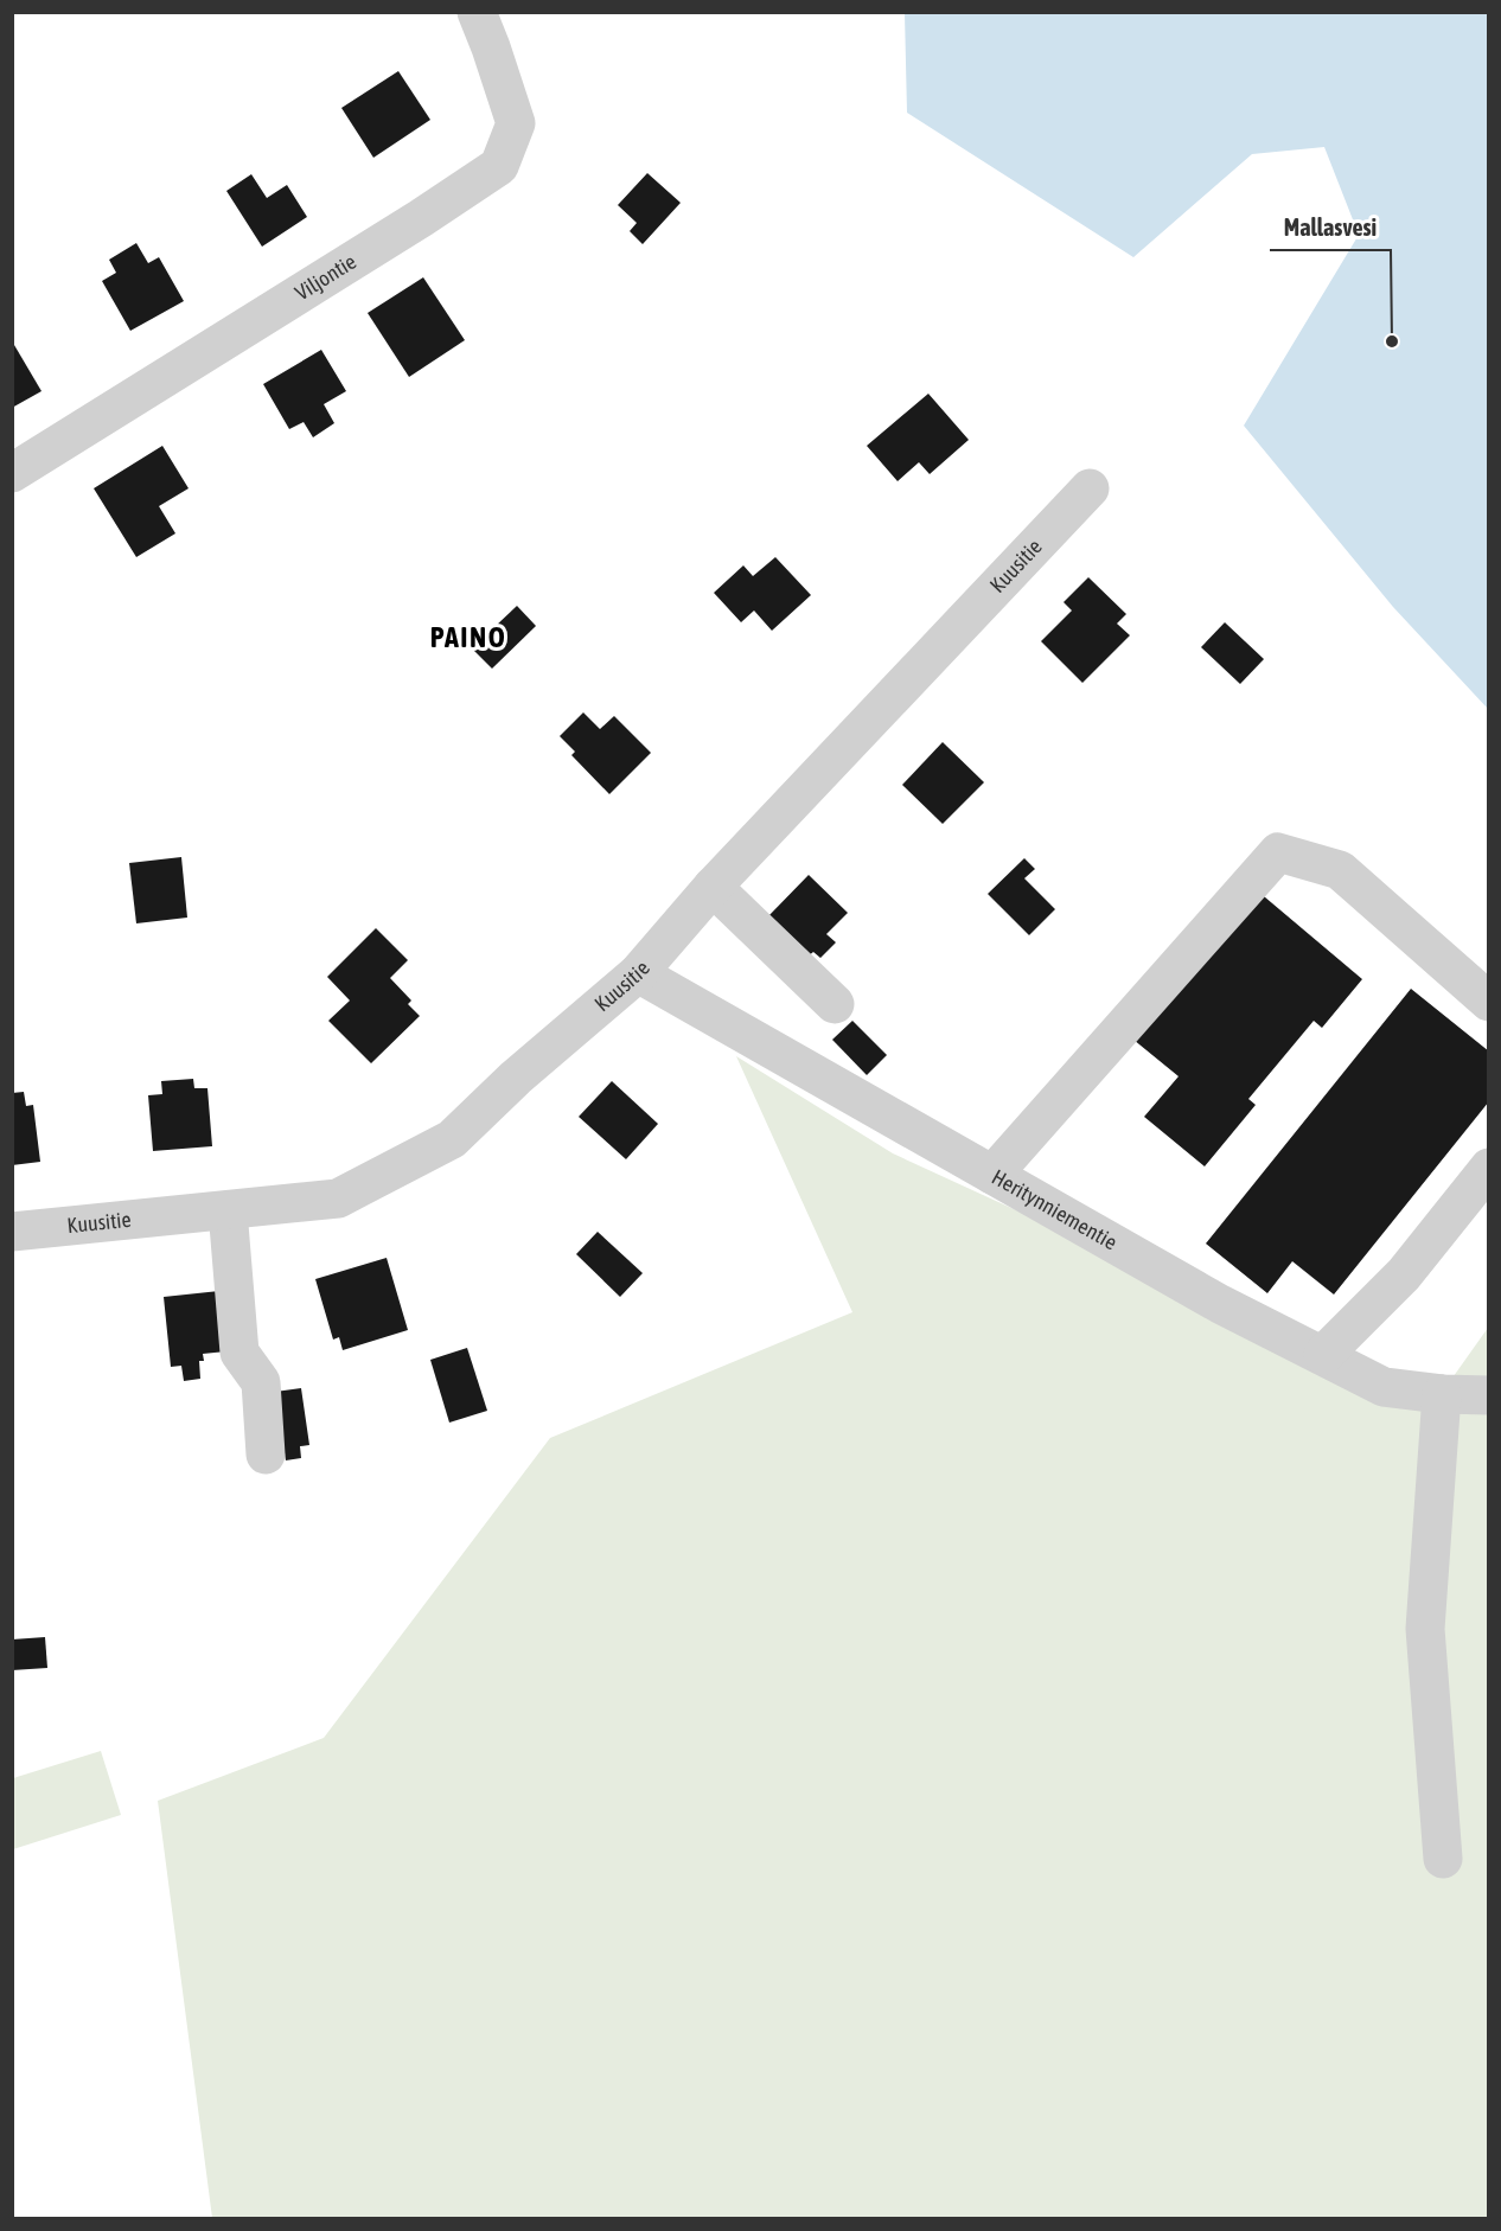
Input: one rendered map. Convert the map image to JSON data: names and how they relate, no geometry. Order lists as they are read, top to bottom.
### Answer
{
  "streets": {
    "street": ["Viljontie", "Kuusitie", "Heritynniementie"]
  },
  "crossings": [
    ["Kuusitie", "Heritynniementie"]
  ],
  "districts": ["PAINO"],
  "places": ["Mallasvesi"]
}
